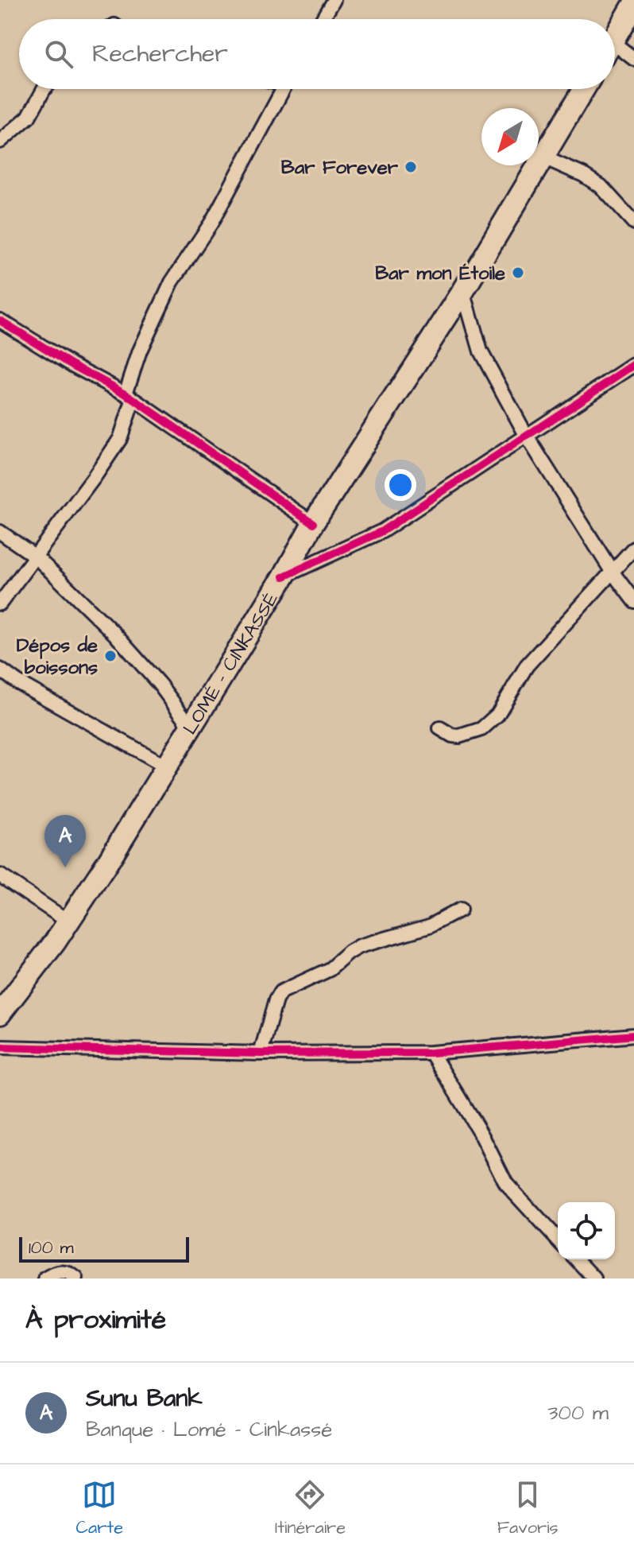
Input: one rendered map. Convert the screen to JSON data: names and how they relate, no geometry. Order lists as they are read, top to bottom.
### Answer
{
  "streets": {
    "highway": ["LOMÉ - CINKASSÉ"]
  },
  "places": ["Bar Forever", "Bar mon Étoile", "Dépos de boissons"],
  "scale_bar": "100 m",
  "north": "bottom left",
  "page": {
    "search": "Rechercher",
    "pins": "A",
    "scale": "100 m",
    "heading": "À proximité",
    "list": [
      {
        "mark": "A",
        "name": "Sunu Bank",
        "note": "Banque · Lomé - Cinkassé",
        "value": "300 m"
      }
    ],
    "nav": ["Carte", "Itinéraire", "Favoris"]
  }
}
